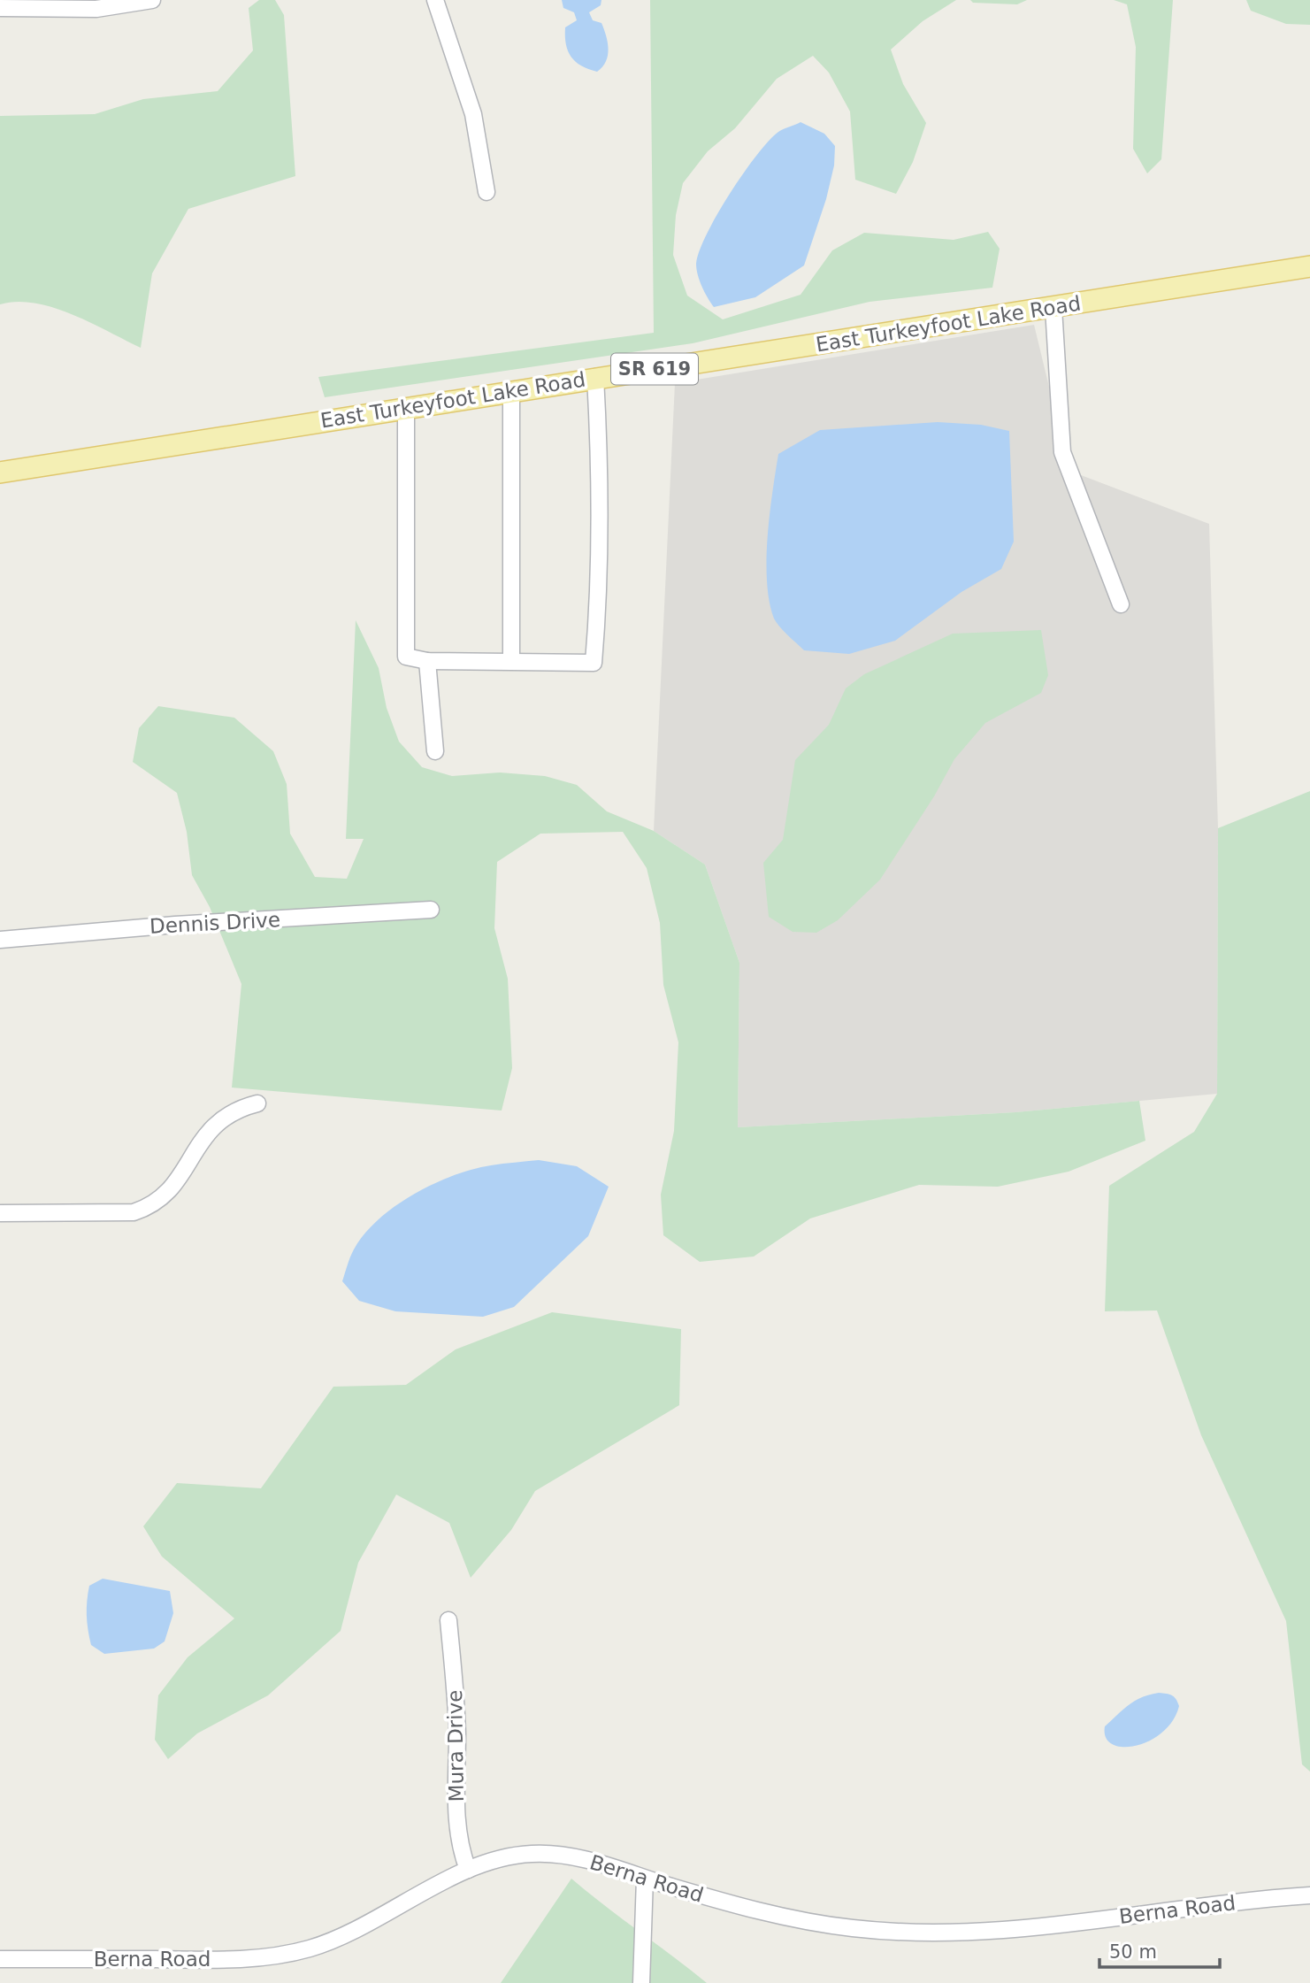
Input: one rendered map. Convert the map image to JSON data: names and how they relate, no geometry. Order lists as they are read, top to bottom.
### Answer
{
  "streets": {
    "main road": ["East Turkeyfoot Lake Road", "SR 619"],
    "street": ["Dennis Drive", "Mura Drive", "Berna Road"]
  },
  "crossings": [
    ["Mura Drive", "Berna Road"]
  ],
  "scale_bar": "50 m"
}
